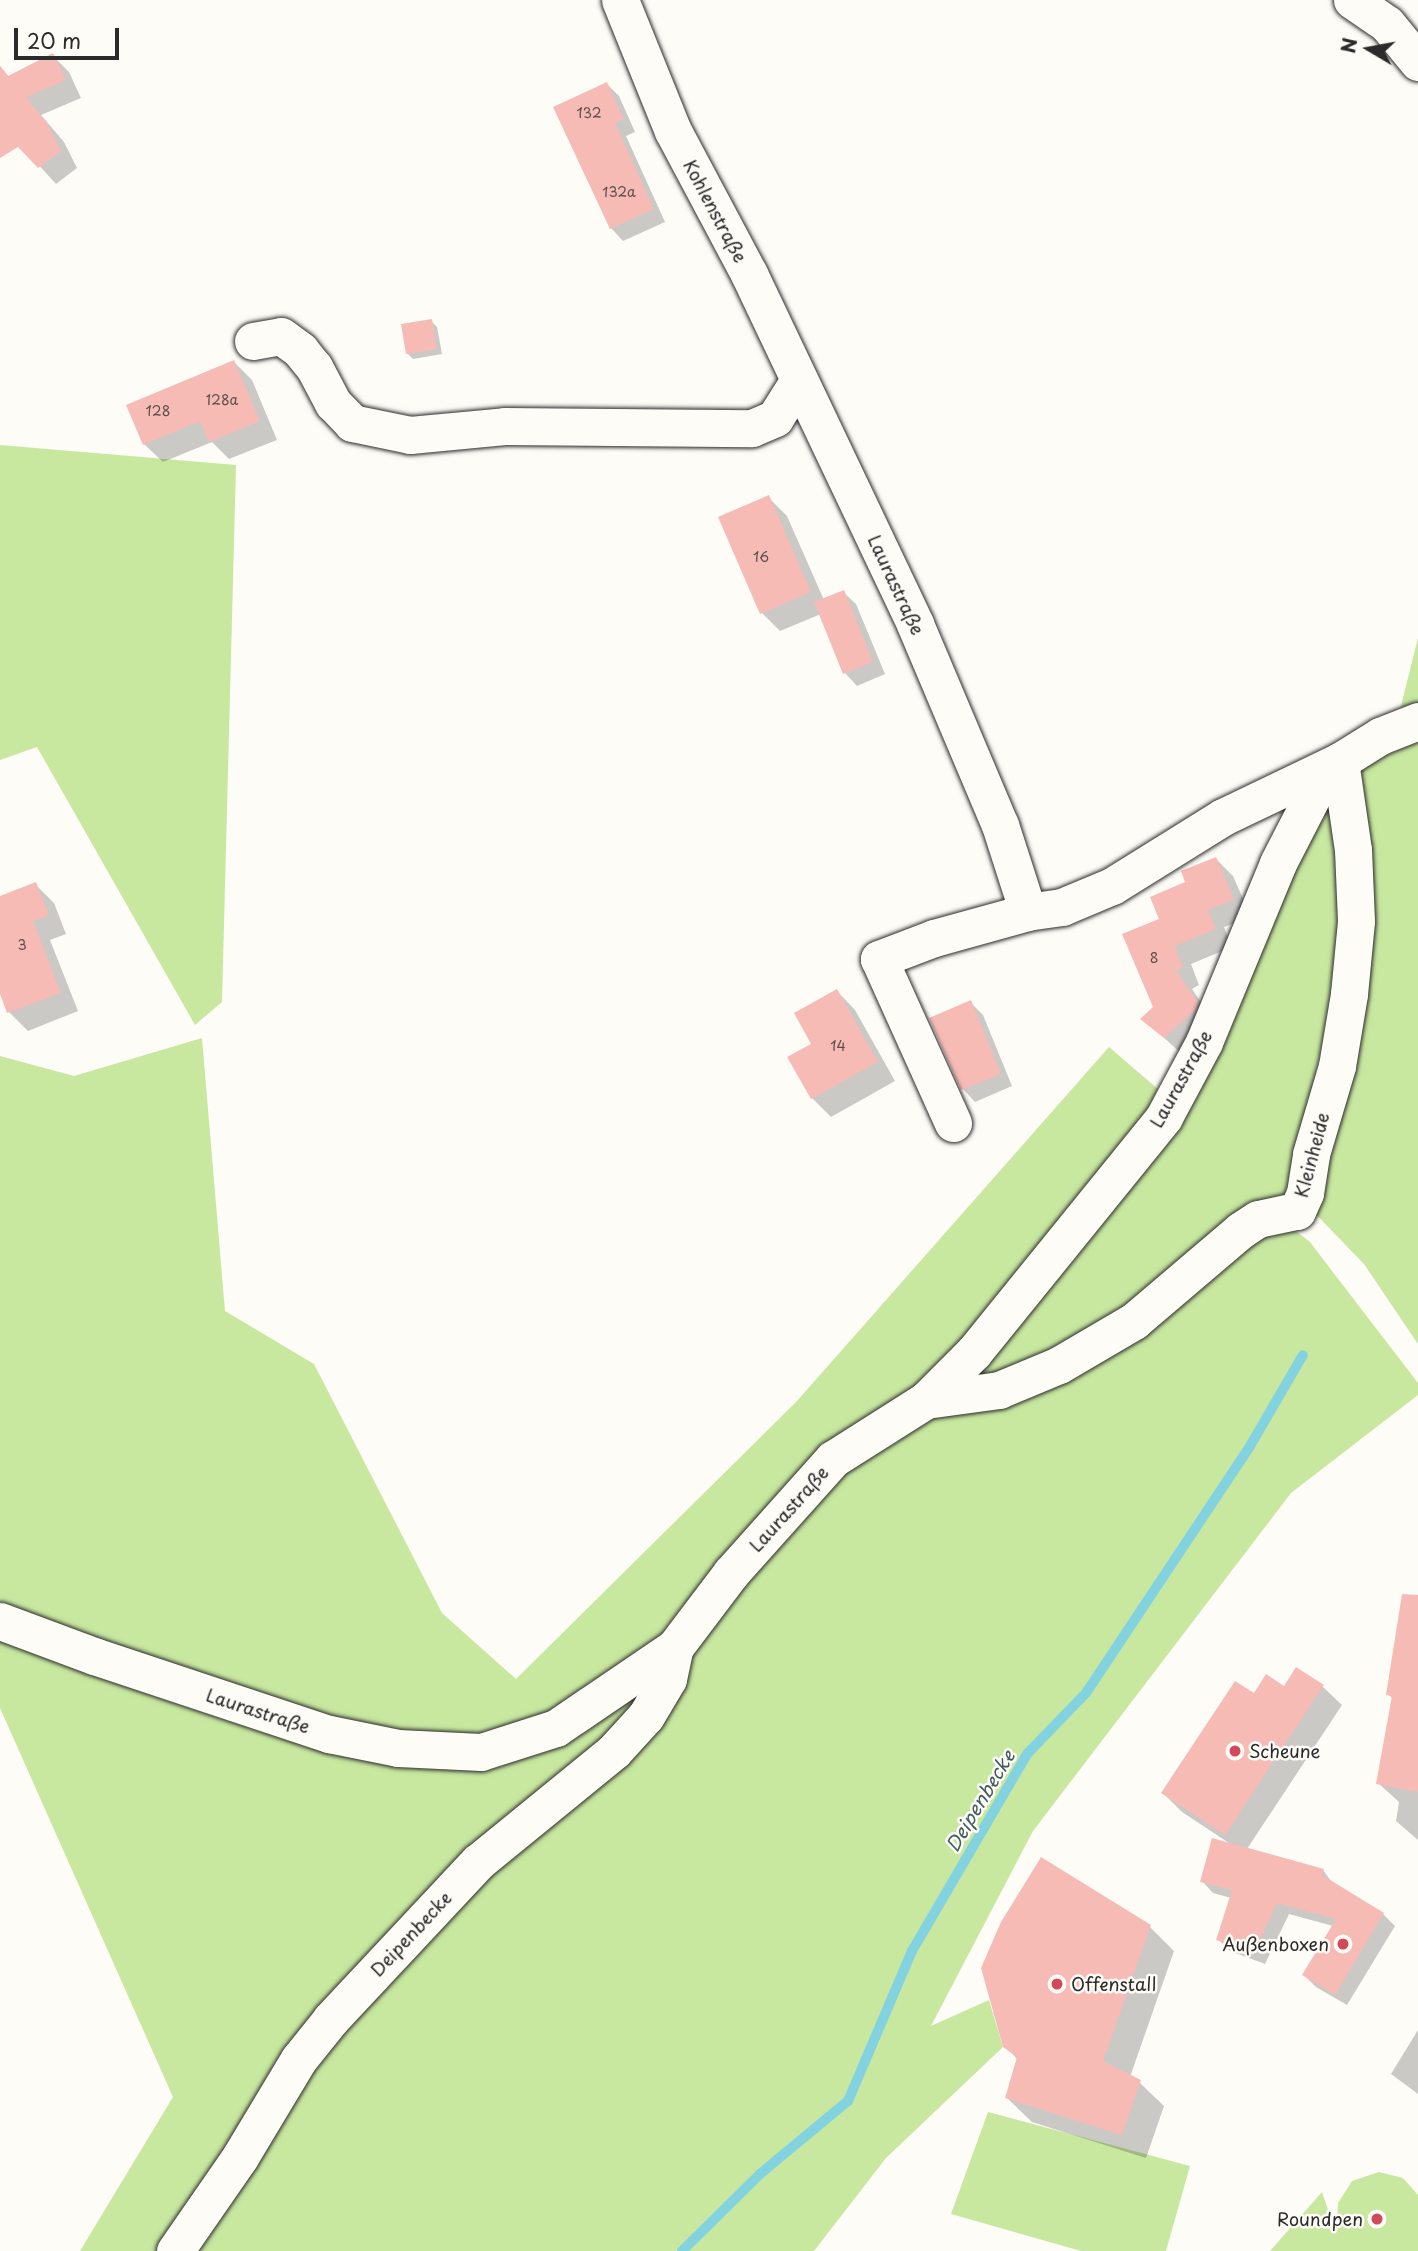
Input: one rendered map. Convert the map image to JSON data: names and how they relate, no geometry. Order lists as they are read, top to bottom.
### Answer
{
  "streets": {
    "street": [
      "Kohlenstraße",
      "Laurastraße",
      "Kleinheide",
      "Deipenbecke"
    ]
  },
  "crossings": [
    ["Kohlenstraße", "Laurastraße"],
    ["Laurastraße", "Kleinheide"],
    ["Laurastraße", "Deipenbecke"]
  ],
  "water": ["Deipenbecke"],
  "places": [
    "Scheune",
    "Außenboxen",
    "Offenstall",
    "Roundpen"
  ],
  "house_numbers": [
    "132",
    "132a",
    "128a",
    "128",
    "16",
    "3",
    "8",
    "14"
  ],
  "scale_bar": "20 m",
  "north": "left"
}
